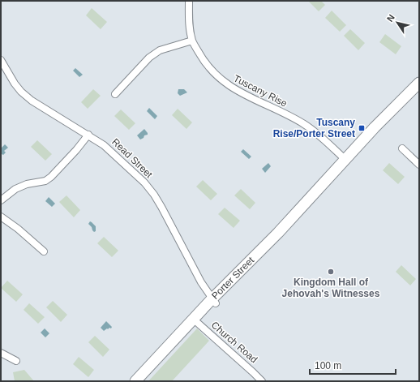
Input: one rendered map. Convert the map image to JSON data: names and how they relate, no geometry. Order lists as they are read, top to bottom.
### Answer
{
  "streets": {
    "main road": ["Porter Street"],
    "street": ["Tuscany Rise", "Read Street", "Church Road"]
  },
  "crossings": [
    ["Tuscany Rise", "Porter Street"],
    ["Read Street", "Porter Street"],
    ["Porter Street", "Church Road"]
  ],
  "places": {
    "transit": ["Tuscany Rise/Porter Street"],
    "other": ["Kingdom Hall of Jehovah's Witnesses"]
  },
  "scale_bar": "100 m",
  "north": "top left"
}
